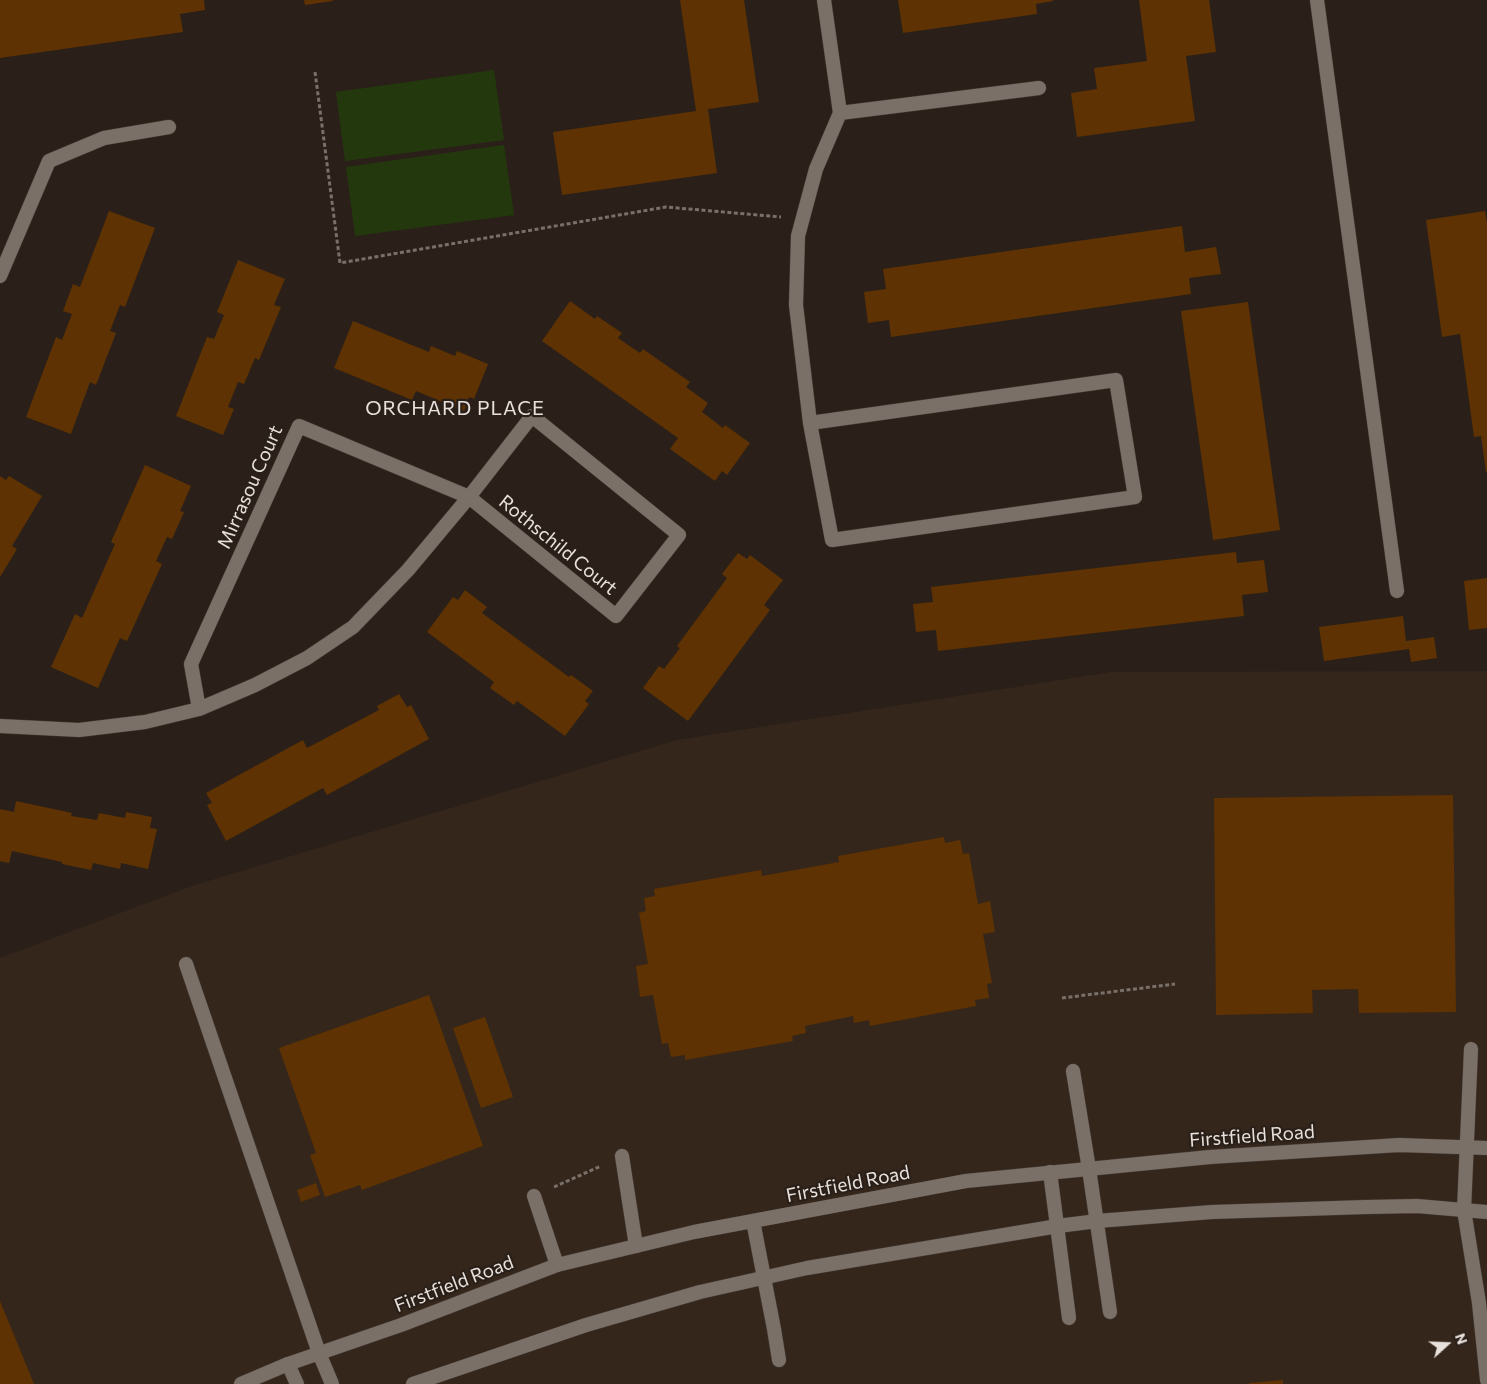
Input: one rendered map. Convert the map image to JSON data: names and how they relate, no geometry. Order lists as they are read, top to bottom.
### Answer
{
  "streets": {
    "street": ["Mirrasou Court", "Rothschild Court", "Firstfield Road"]
  },
  "crossings": [
    ["Mirrasou Court", "Rothschild Court"]
  ],
  "districts": ["ORCHARD PLACE"],
  "north": "right"
}
